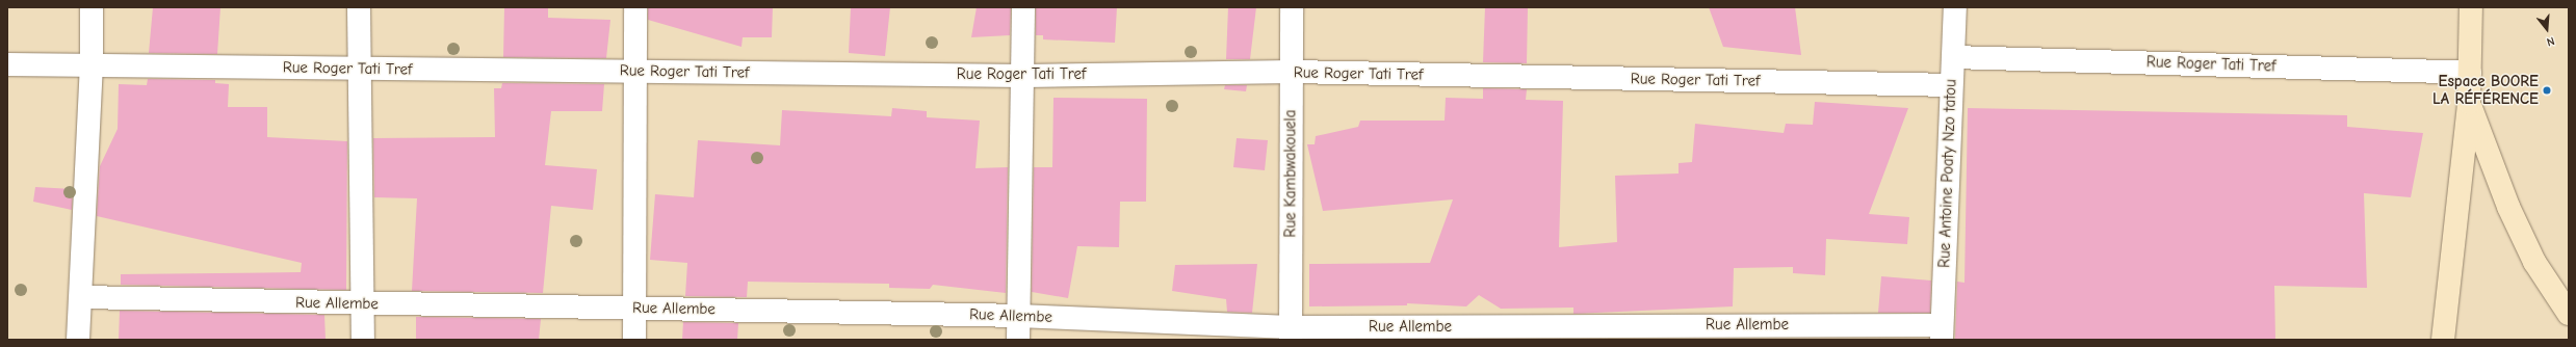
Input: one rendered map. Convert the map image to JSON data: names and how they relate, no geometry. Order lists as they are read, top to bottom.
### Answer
{
  "streets": {
    "street": [
      "Rue Roger Tati Tref",
      "Rue Kambwakouela",
      "Rue Antoine Poaty Nzo tatou",
      "Rue Allembe"
    ]
  },
  "crossings": [
    ["Rue Roger Tati Tref", "Rue Kambwakouela"],
    ["Rue Roger Tati Tref", "Rue Antoine Poaty Nzo tatou"],
    ["Rue Kambwakouela", "Rue Allembe"],
    ["Rue Antoine Poaty Nzo tatou", "Rue Allembe"]
  ],
  "places": ["Espace BOORE LA RÉFÉRENCE"],
  "north": "bottom"
}
